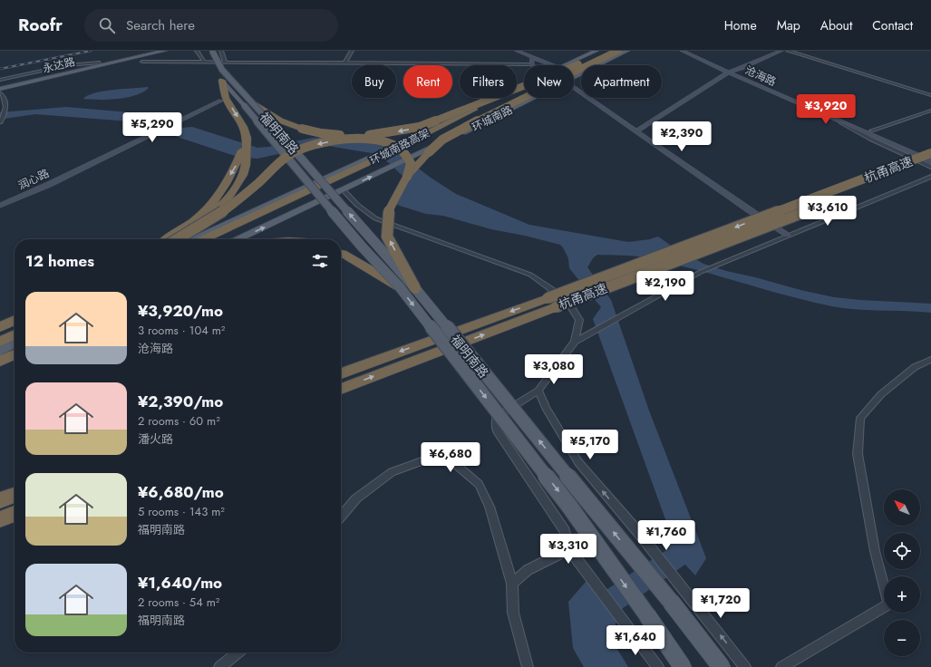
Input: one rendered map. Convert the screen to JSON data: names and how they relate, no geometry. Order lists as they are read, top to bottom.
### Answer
{
  "streets": {
    "highway": ["环城南路高架", "杭甬高速"],
    "main road": ["永达路", "环城南路", "福明南路"],
    "street": ["沧海路", "润心路"]
  },
  "crossings": [
    ["沧海路", "杭甬高速"]
  ],
  "north": "top left",
  "page": {
    "header": "Roofr",
    "search": "Search here",
    "nav": [
      "Home",
      "Map",
      "About",
      "Contact"
    ],
    "chip": [
      "Buy",
      "Rent",
      "Filters",
      "New",
      "Apartment"
    ],
    "price": [
      "¥3,920",
      "¥5,290",
      "¥2,390",
      "¥3,610",
      "¥2,190",
      "¥3,080",
      "¥5,170",
      "¥6,680",
      "¥1,760",
      "¥3,310",
      "¥1,720",
      "¥1,640"
    ],
    "heading": "12 homes",
    "list": [
      {
        "name": "¥3,920/mo",
        "note": "3 rooms · 104 m² · 沧海路"
      },
      {
        "name": "¥2,390/mo",
        "note": "2 rooms · 60 m² · 潘火路"
      },
      {
        "name": "¥6,680/mo",
        "note": "5 rooms · 143 m² · 福明南路"
      },
      {
        "name": "¥1,640/mo",
        "note": "2 rooms · 54 m² · 福明南路"
      }
    ],
    "map_buttons": ["+", "−"]
  }
}
